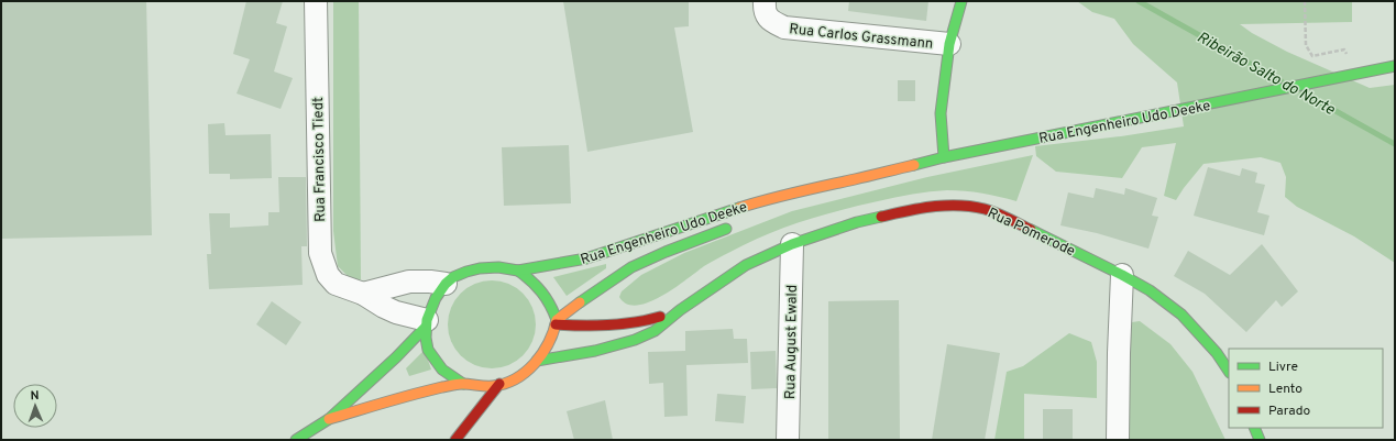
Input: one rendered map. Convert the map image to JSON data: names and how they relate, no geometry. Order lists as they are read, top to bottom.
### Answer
{
  "streets": {
    "main road": ["Rua Engenheiro Udo Deeke", "Rua Pomerode"],
    "street": ["Rua Carlos Grassmann", "Rua Francisco Tiedt", "Rua August Ewald"]
  },
  "crossings": [
    ["Rua Engenheiro Udo Deeke", "Rua Francisco Tiedt"],
    ["Rua Engenheiro Udo Deeke", "Rua Pomerode"],
    ["Rua Francisco Tiedt", "Rua Pomerode"],
    ["Rua Pomerode", "Rua August Ewald"]
  ],
  "water": ["Ribeirão Salto do Norte"],
  "legend": ["Livre", "Lento", "Parado"],
  "north": "top"
}
